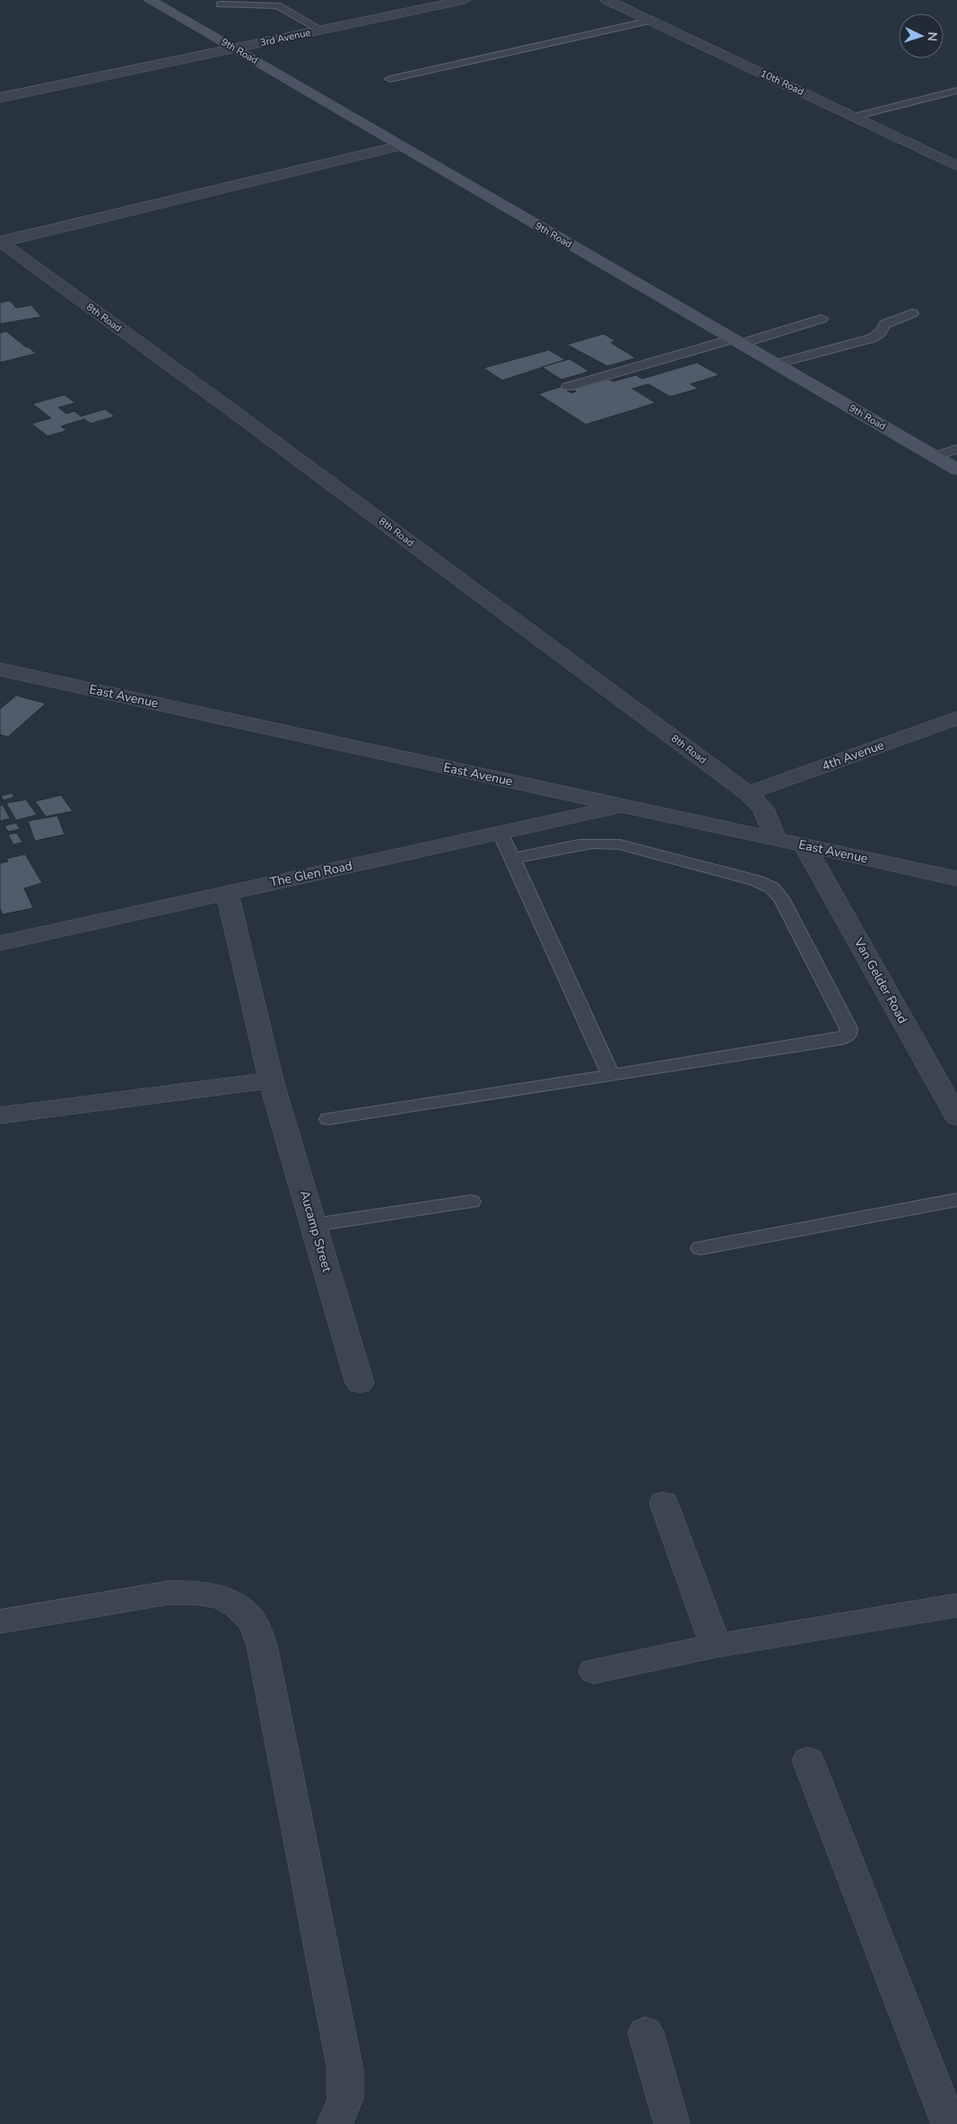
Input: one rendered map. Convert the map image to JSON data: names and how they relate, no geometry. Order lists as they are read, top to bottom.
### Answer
{
  "streets": {
    "main road": ["9th Road"],
    "street": [
      "3rd Avenue",
      "10th Road",
      "8th Road",
      "East Avenue",
      "4th Avenue",
      "The Glen Road",
      "Van Gelder Road",
      "Aucamp Street"
    ]
  },
  "crossings": [
    ["3rd Avenue", "9th Road"],
    ["8th Road", "East Avenue"],
    ["8th Road", "4th Avenue"],
    ["East Avenue", "The Glen Road"],
    ["East Avenue", "Van Gelder Road"],
    ["The Glen Road", "Aucamp Street"]
  ],
  "north": "right"
}
